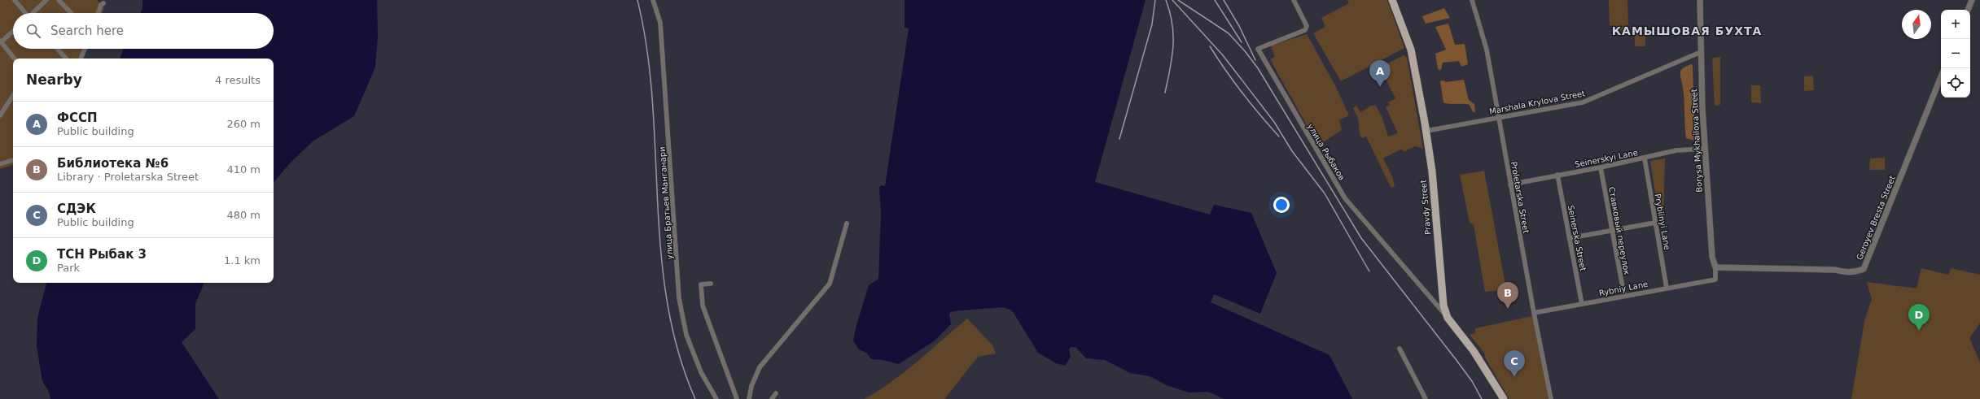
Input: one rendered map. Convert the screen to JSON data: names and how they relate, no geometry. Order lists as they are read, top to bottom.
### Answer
{
  "streets": {
    "main road": ["Pravdy Street"],
    "street": [
      "Marshala Krylova Street",
      "Borysa Mykhailova Street",
      "улица Рыбаков",
      "Seinerskyi Lane",
      "Proletarska Street",
      "улица Братьев Манганари",
      "Geroyev Bresta Street",
      "Prybiinyi Lane",
      "Ставковый переулок",
      "Seinerska Street",
      "Rybniy Lane"
    ]
  },
  "crossings": [
    ["Marshala Krylova Street", "Borysa Mykhailova Street"],
    ["Marshala Krylova Street", "Proletarska Street"],
    ["Marshala Krylova Street", "Pravdy Street"],
    ["Borysa Mykhailova Street", "Seinerskyi Lane"],
    ["Borysa Mykhailova Street", "Geroyev Bresta Street"],
    ["Borysa Mykhailova Street", "Rybniy Lane"],
    ["улица Рыбаков", "Pravdy Street"],
    ["Seinerskyi Lane", "Proletarska Street"],
    ["Seinerskyi Lane", "Prybiinyi Lane"],
    ["Seinerskyi Lane", "Ставковый переулок"],
    ["Seinerskyi Lane", "Seinerska Street"],
    ["Proletarska Street", "Rybniy Lane"],
    ["Prybiinyi Lane", "Rybniy Lane"],
    ["Ставковый переулок", "Rybniy Lane"],
    ["Seinerska Street", "Rybniy Lane"]
  ],
  "districts": ["КАМЫШОВАЯ БУХТА"],
  "north": "top",
  "page": {
    "map_buttons": ["+", "−"],
    "search": "Search here",
    "heading": ["Nearby", "4 results"],
    "pins": [
      "A",
      "B",
      "D",
      "C"
    ],
    "list": [
      {
        "mark": "A",
        "name": "ФССП",
        "note": "Public building",
        "value": "260 m"
      },
      {
        "mark": "B",
        "name": "Библиотека №6",
        "note": "Library · Proletarska Street",
        "value": "410 m"
      },
      {
        "mark": "C",
        "name": "СДЭК",
        "note": "Public building",
        "value": "480 m"
      },
      {
        "mark": "D",
        "name": "ТСН Рыбак 3",
        "note": "Park",
        "value": "1.1 km"
      }
    ]
  }
}
